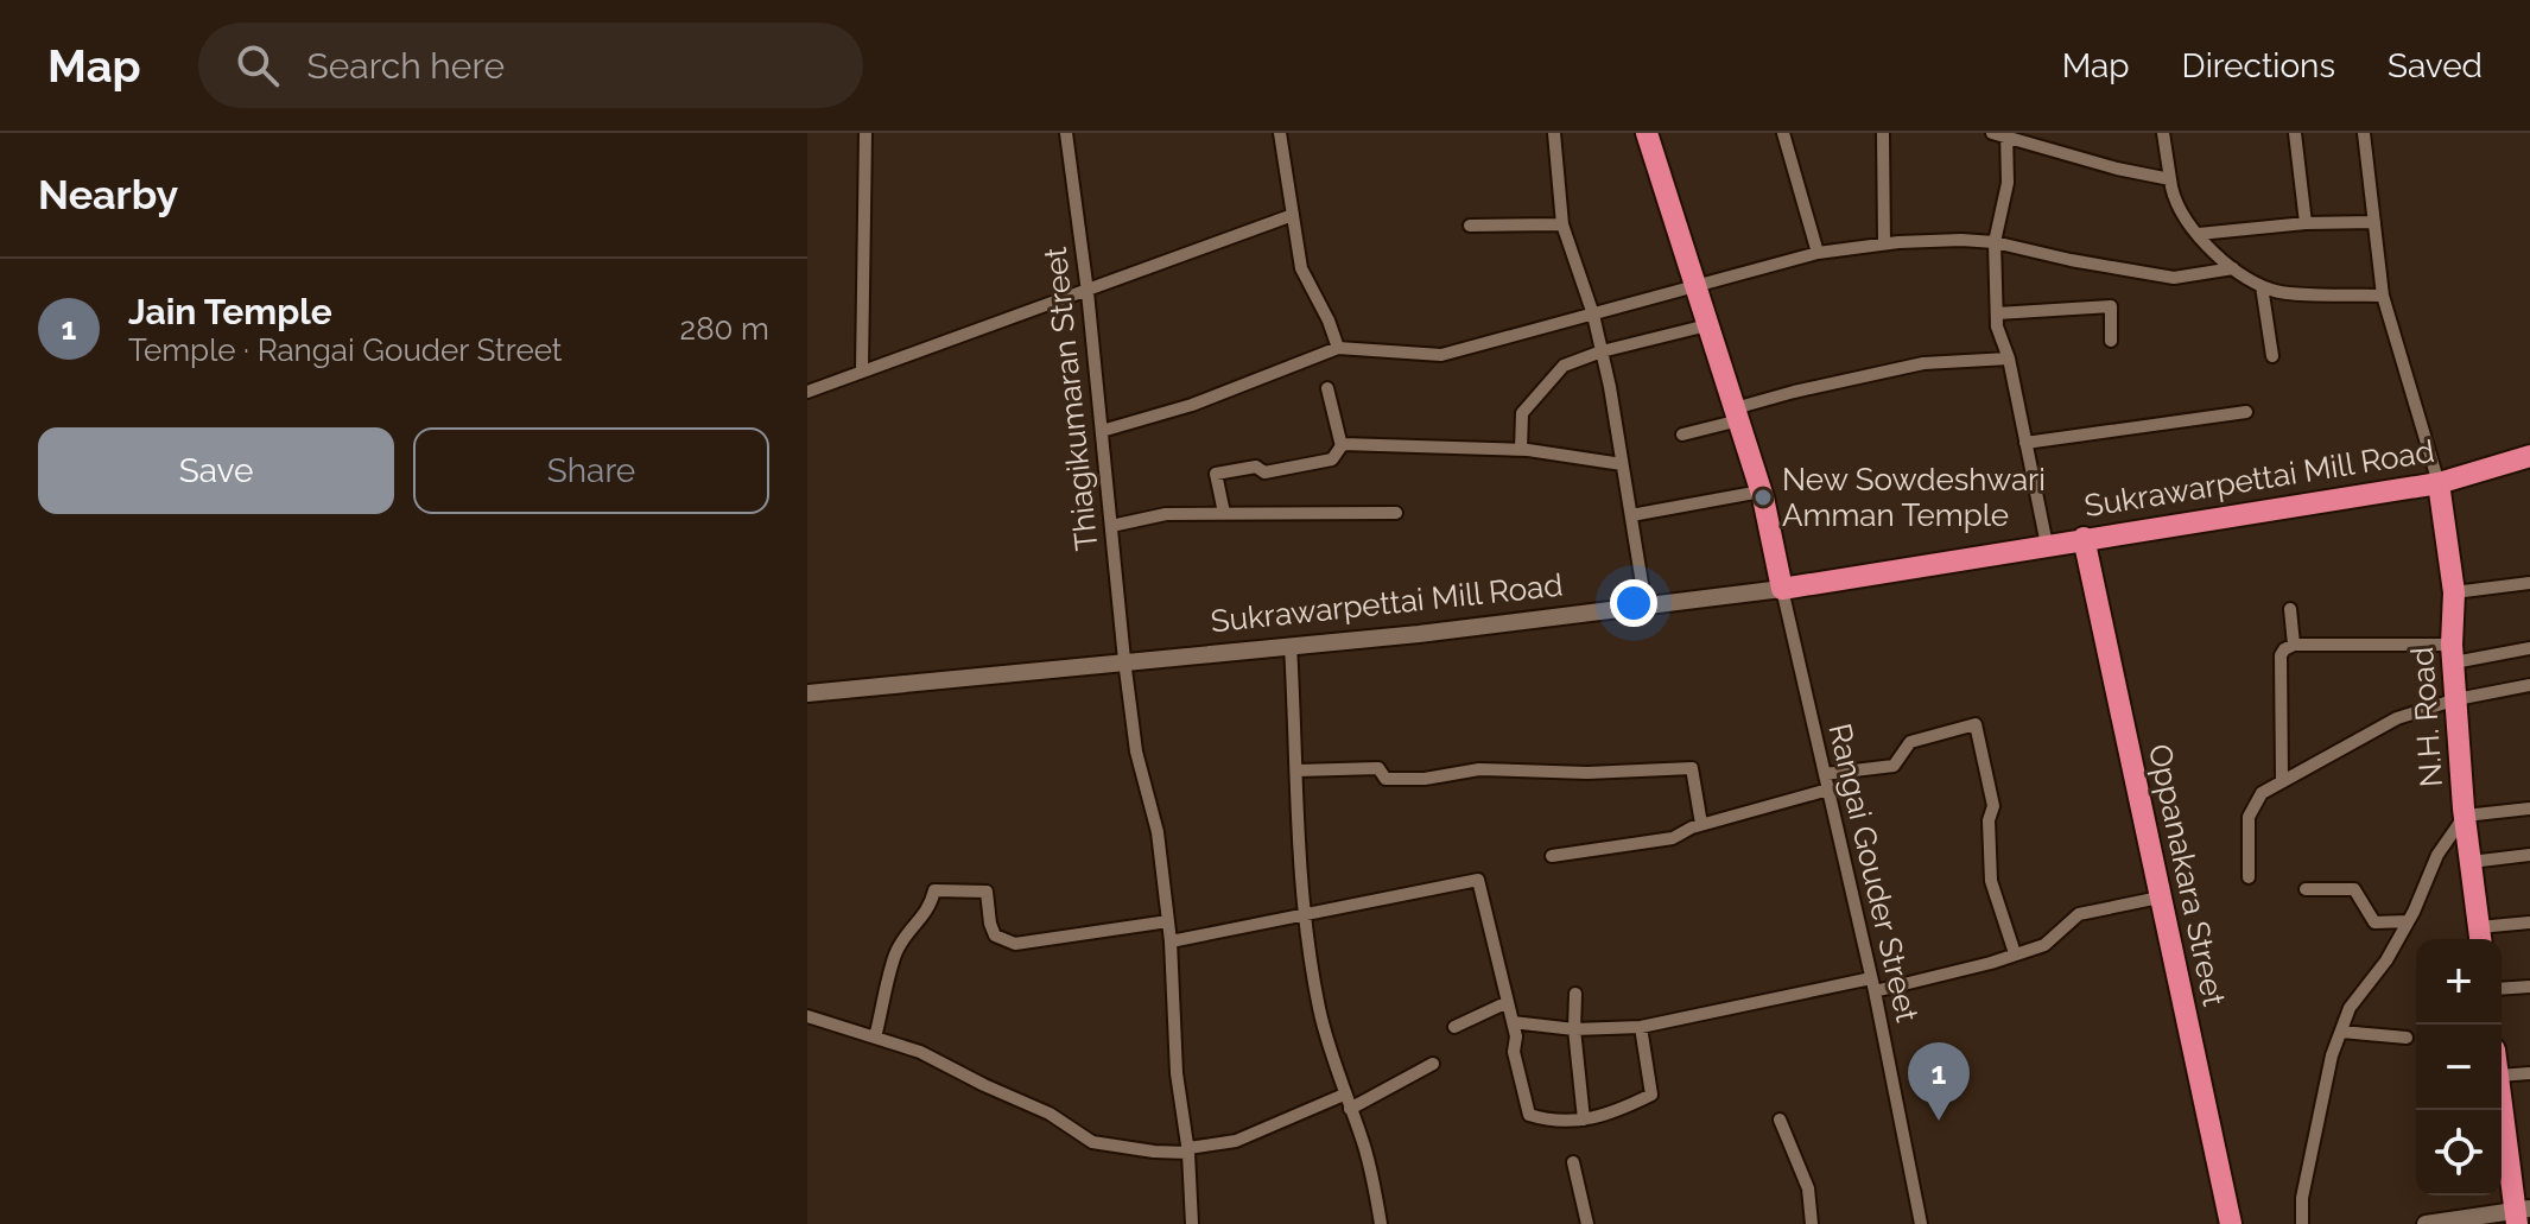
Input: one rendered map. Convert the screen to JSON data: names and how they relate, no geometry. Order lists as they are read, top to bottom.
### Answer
{
  "streets": {
    "highway": ["Sukrawarpettai Mill Road", "N.H. Road", "Oppanakara Street"],
    "street": ["Thiagikumaran Street", "Rangai Gouder Street"]
  },
  "crossings": [
    ["Thiagikumaran Street", "Sukrawarpettai Mill Road"],
    ["Sukrawarpettai Mill Road", "N.H. Road"],
    ["Sukrawarpettai Mill Road", "Rangai Gouder Street"],
    ["Sukrawarpettai Mill Road", "Oppanakara Street"]
  ],
  "places": ["New Sowdeshwari Amman Temple"],
  "page": {
    "header": "Map",
    "search": "Search here",
    "nav": ["Map", "Directions", "Saved"],
    "heading": "Nearby",
    "list": [
      {
        "mark": "1",
        "name": "Jain Temple",
        "note": "Temple · Rangai Gouder Street",
        "value": "280 m"
      }
    ],
    "buttons": ["Save", "Share"],
    "map_buttons": ["+", "−"],
    "pins": "1"
  }
}
